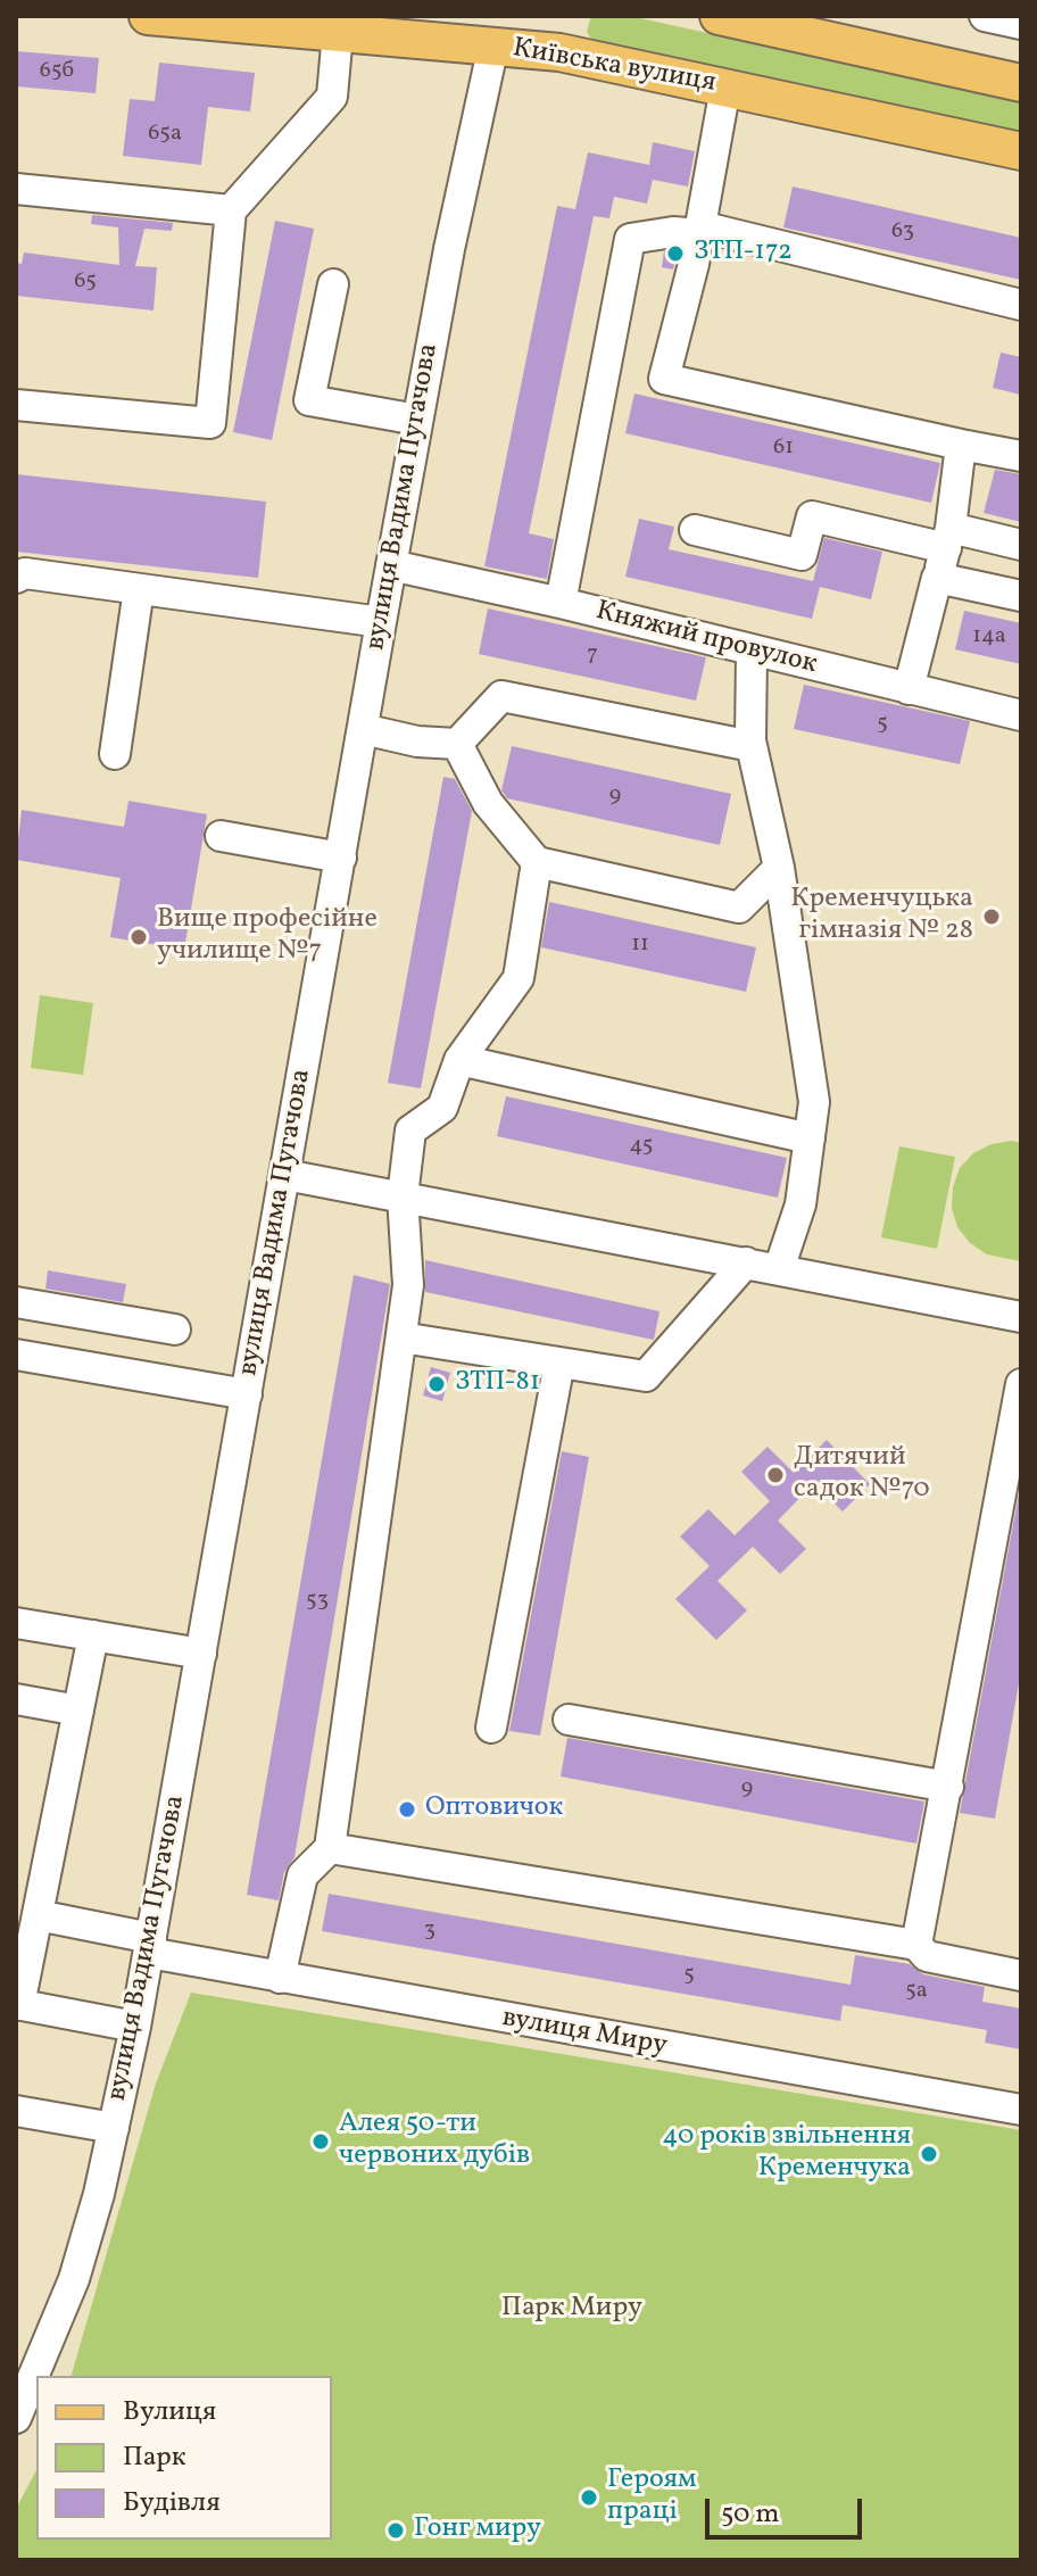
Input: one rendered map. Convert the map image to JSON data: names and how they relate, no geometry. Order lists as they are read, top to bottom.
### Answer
{
  "streets": {
    "main road": ["Київська вулиця"],
    "street": ["вулиця Вадима Пугачова", "Княжий провулок", "вулиця Миру"]
  },
  "crossings": [
    ["Київська вулиця", "вулиця Вадима Пугачова"],
    ["вулиця Вадима Пугачова", "Княжий провулок"],
    ["вулиця Вадима Пугачова", "вулиця Миру"]
  ],
  "parks": ["Парк Миру"],
  "places": [
    "ЗТП-172",
    "Кременчуцька гімназія № 28",
    "Вище професійне училище №7",
    "ЗТП-81",
    "Дитячий садок №70",
    "Оптовичок",
    "Алея 50-ти червоних дубів",
    "40 рокiв звiльнення Кременчука",
    "Героям працi",
    "Гонг миру"
  ],
  "house_numbers": [
    "65б",
    "65а",
    "63",
    "65",
    "61",
    "14а",
    "7",
    "5",
    "9",
    "11",
    "45",
    "53",
    "9",
    "3",
    "5",
    "5а"
  ],
  "legend": ["Вулиця", "Парк", "Будівля"],
  "scale_bar": "50 m"
}
